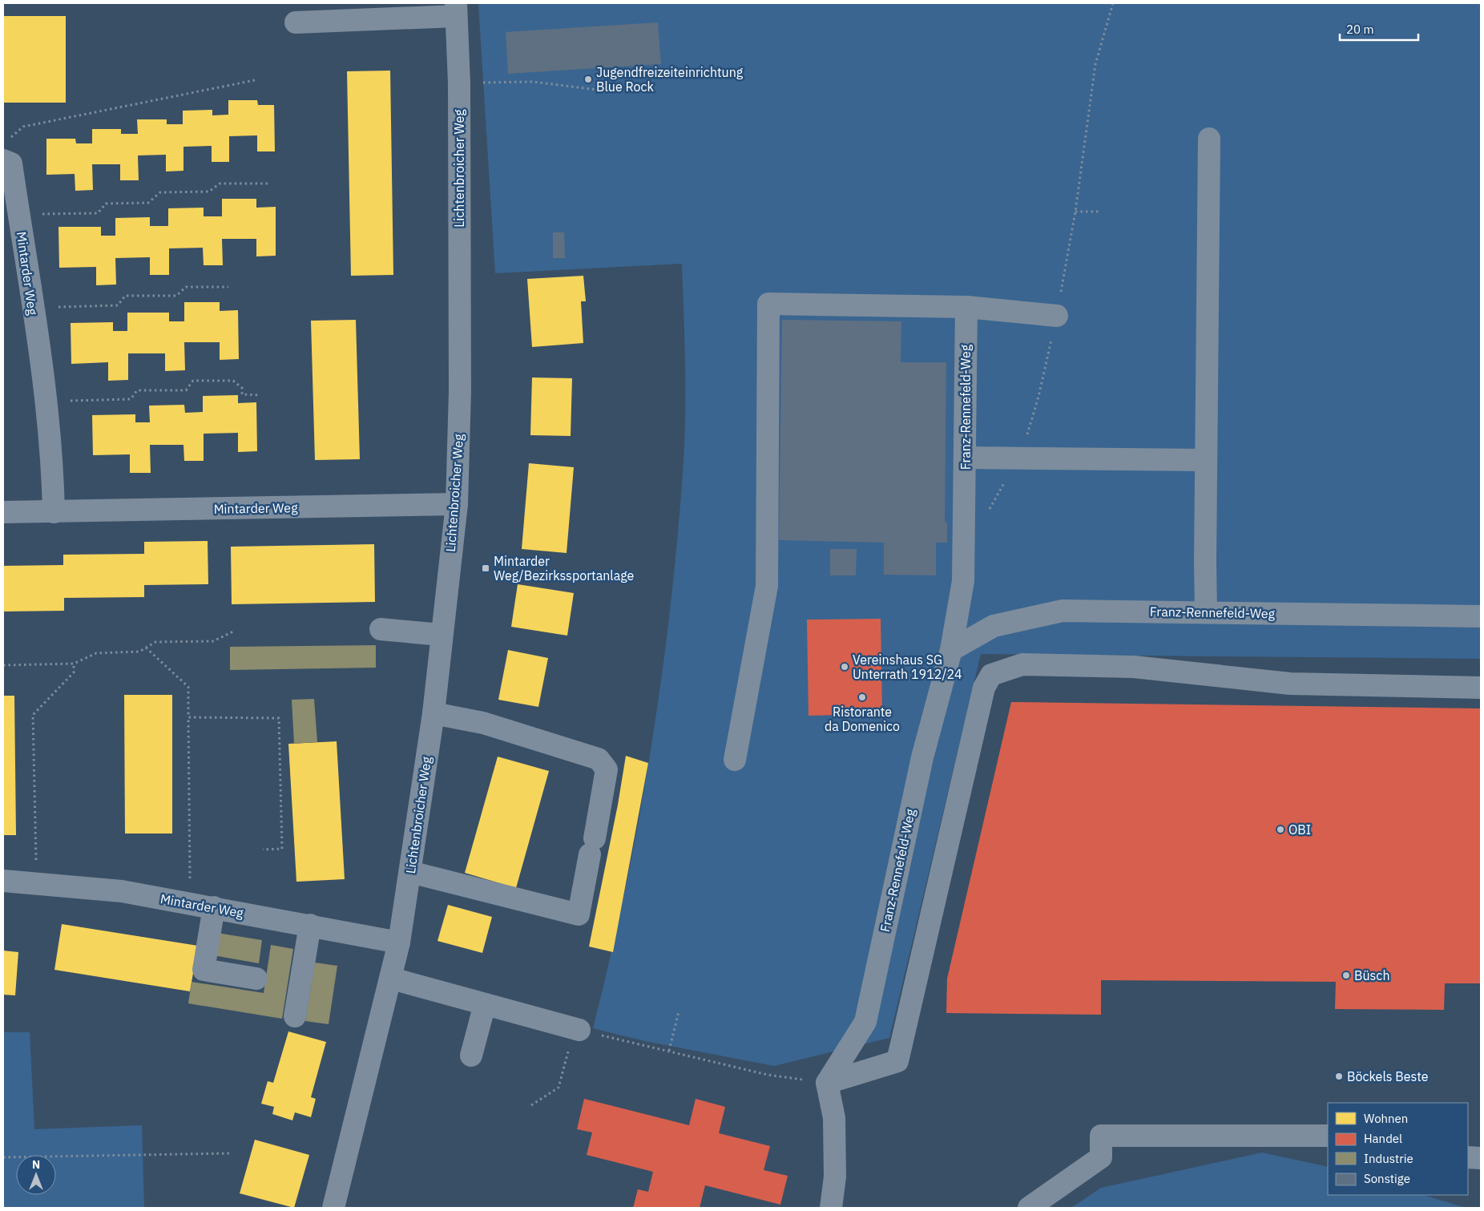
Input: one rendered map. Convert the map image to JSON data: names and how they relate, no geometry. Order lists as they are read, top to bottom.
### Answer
{
  "streets": {
    "street": ["Lichtenbroicher Weg", "Mintarder Weg", "Franz-Rennefeld-Weg"]
  },
  "crossings": [
    ["Lichtenbroicher Weg", "Mintarder Weg"]
  ],
  "places": {
    "other": [
      "Jugendfreizeiteinrichtung Blue Rock",
      "Vereinshaus SG Unterrath 1912/24",
      "Ristorante da Domenico",
      "OBI",
      "Büsch",
      "Böckels Beste"
    ],
    "transit": ["Mintarder Weg/Bezirkssportanlage"]
  },
  "legend": [
    "Wohnen",
    "Handel",
    "Industrie",
    "Sonstige"
  ],
  "scale_bar": "20 m",
  "north": "top"
}
